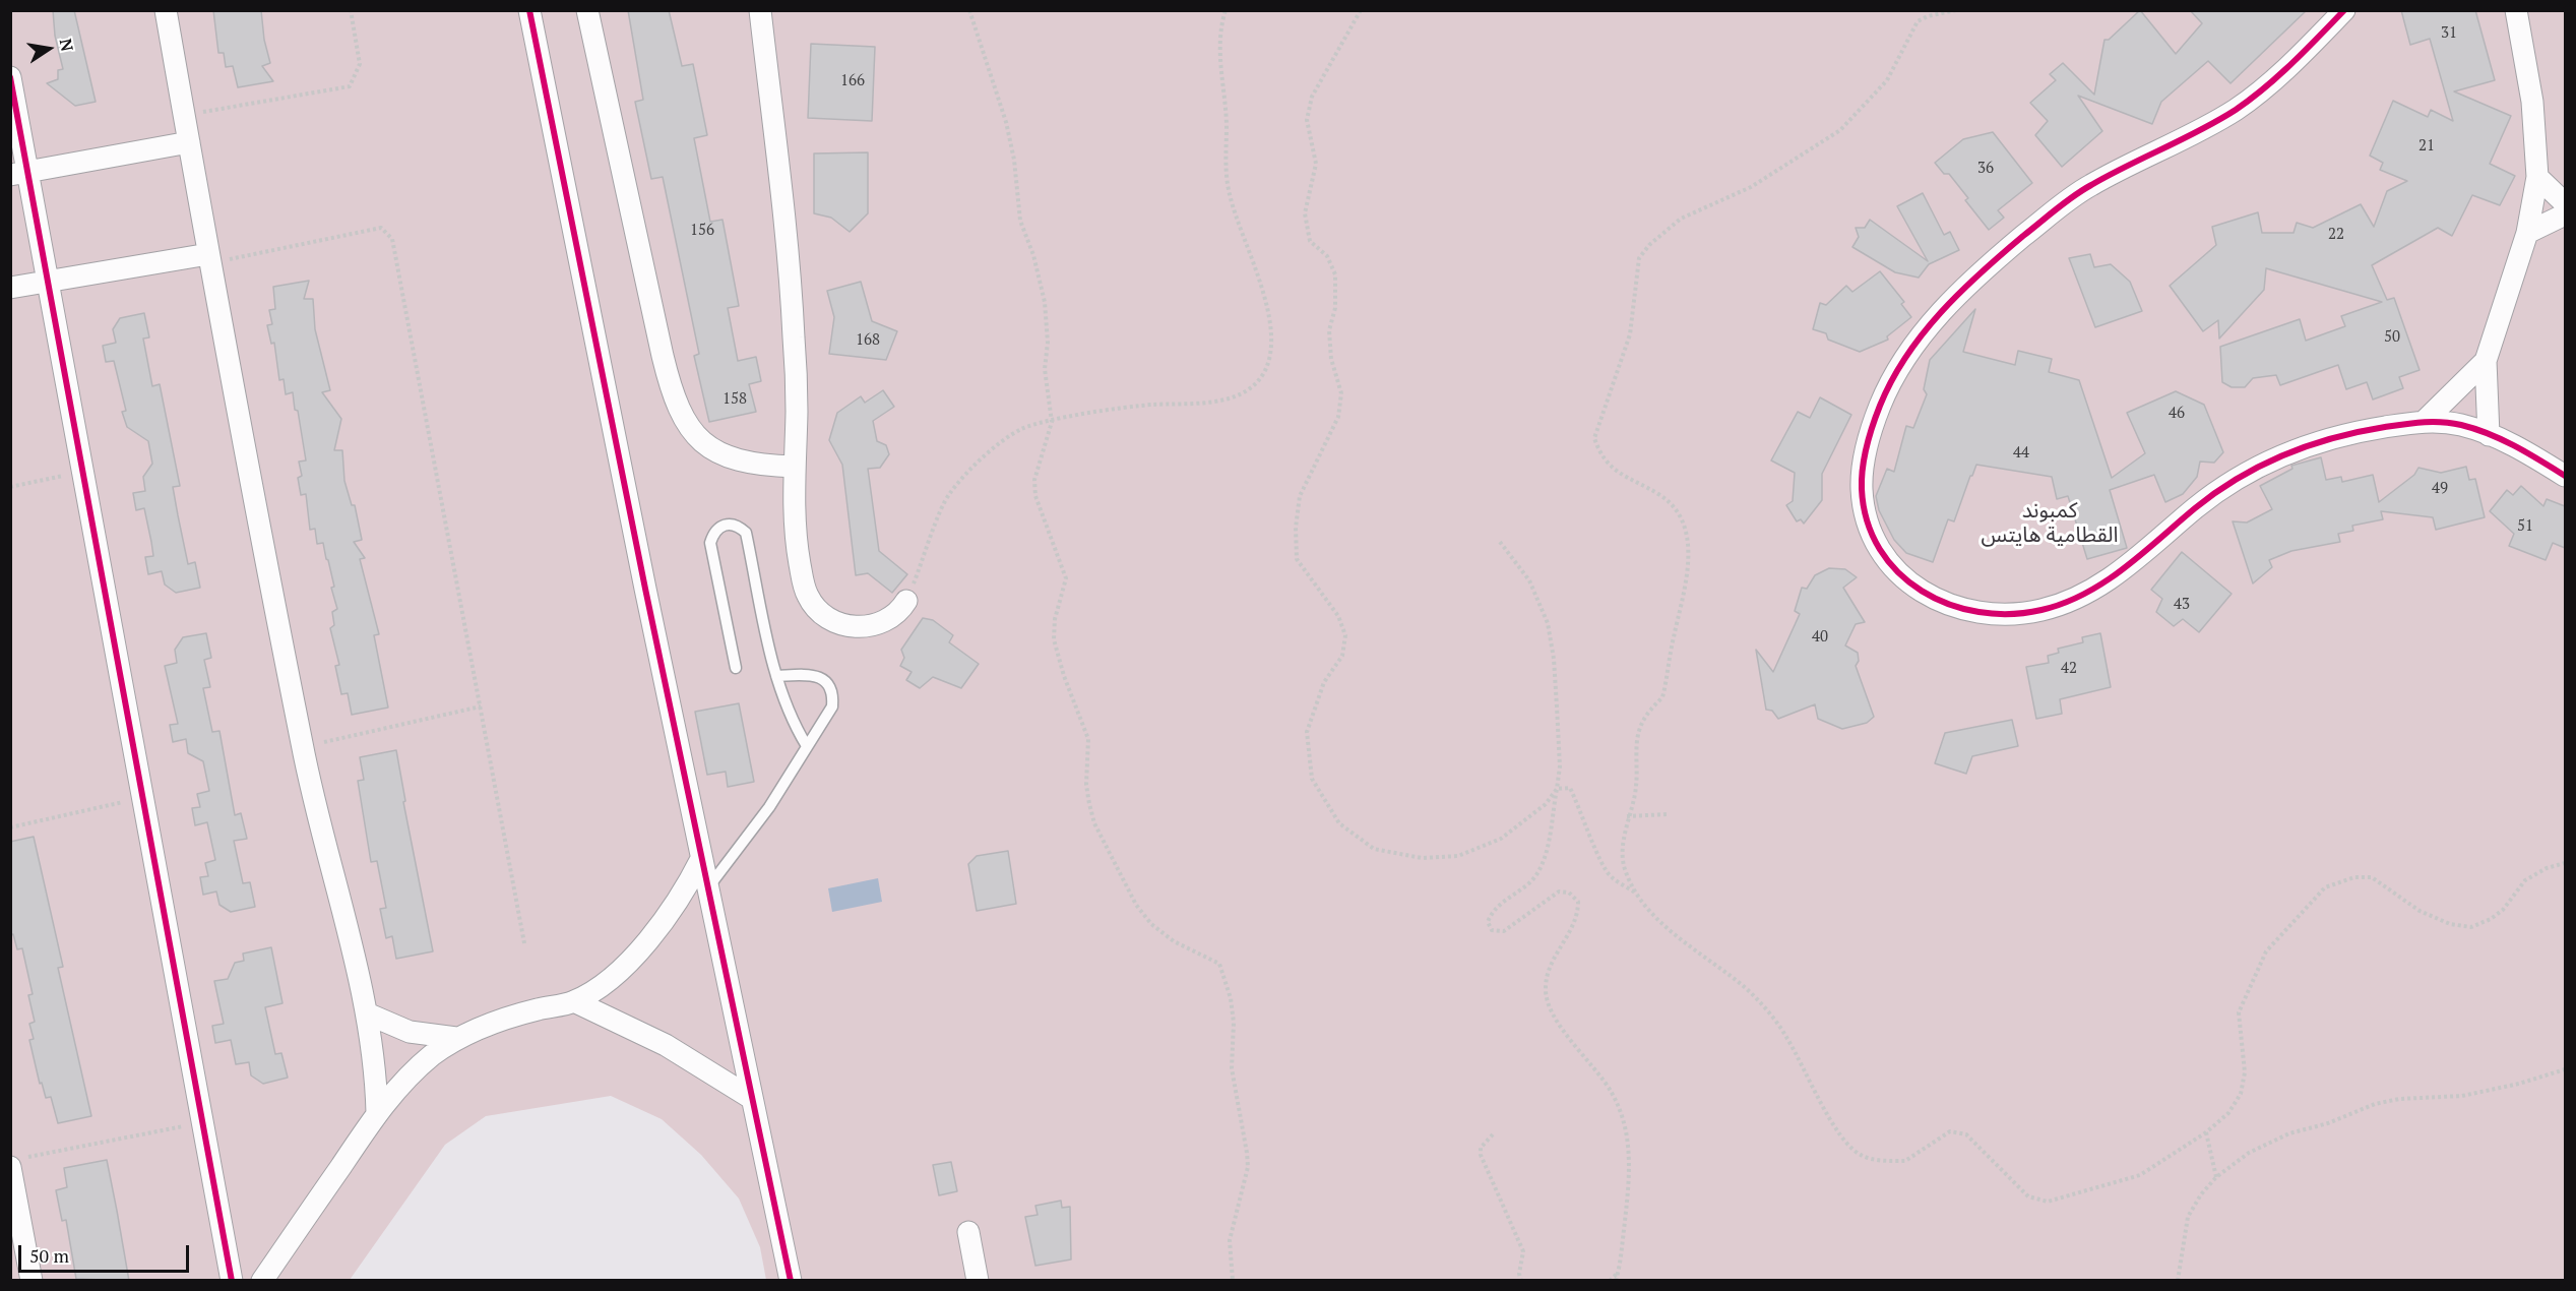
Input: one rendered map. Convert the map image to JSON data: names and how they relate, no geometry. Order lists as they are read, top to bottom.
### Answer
{
  "districts": ["كمبوند القطامية هايتس"],
  "house_numbers": [
    "31",
    "166",
    "21",
    "36",
    "156",
    "22",
    "50",
    "168",
    "158",
    "46",
    "44",
    "49",
    "51",
    "43",
    "40",
    "42"
  ],
  "scale_bar": "50 m",
  "north": "right"
}
